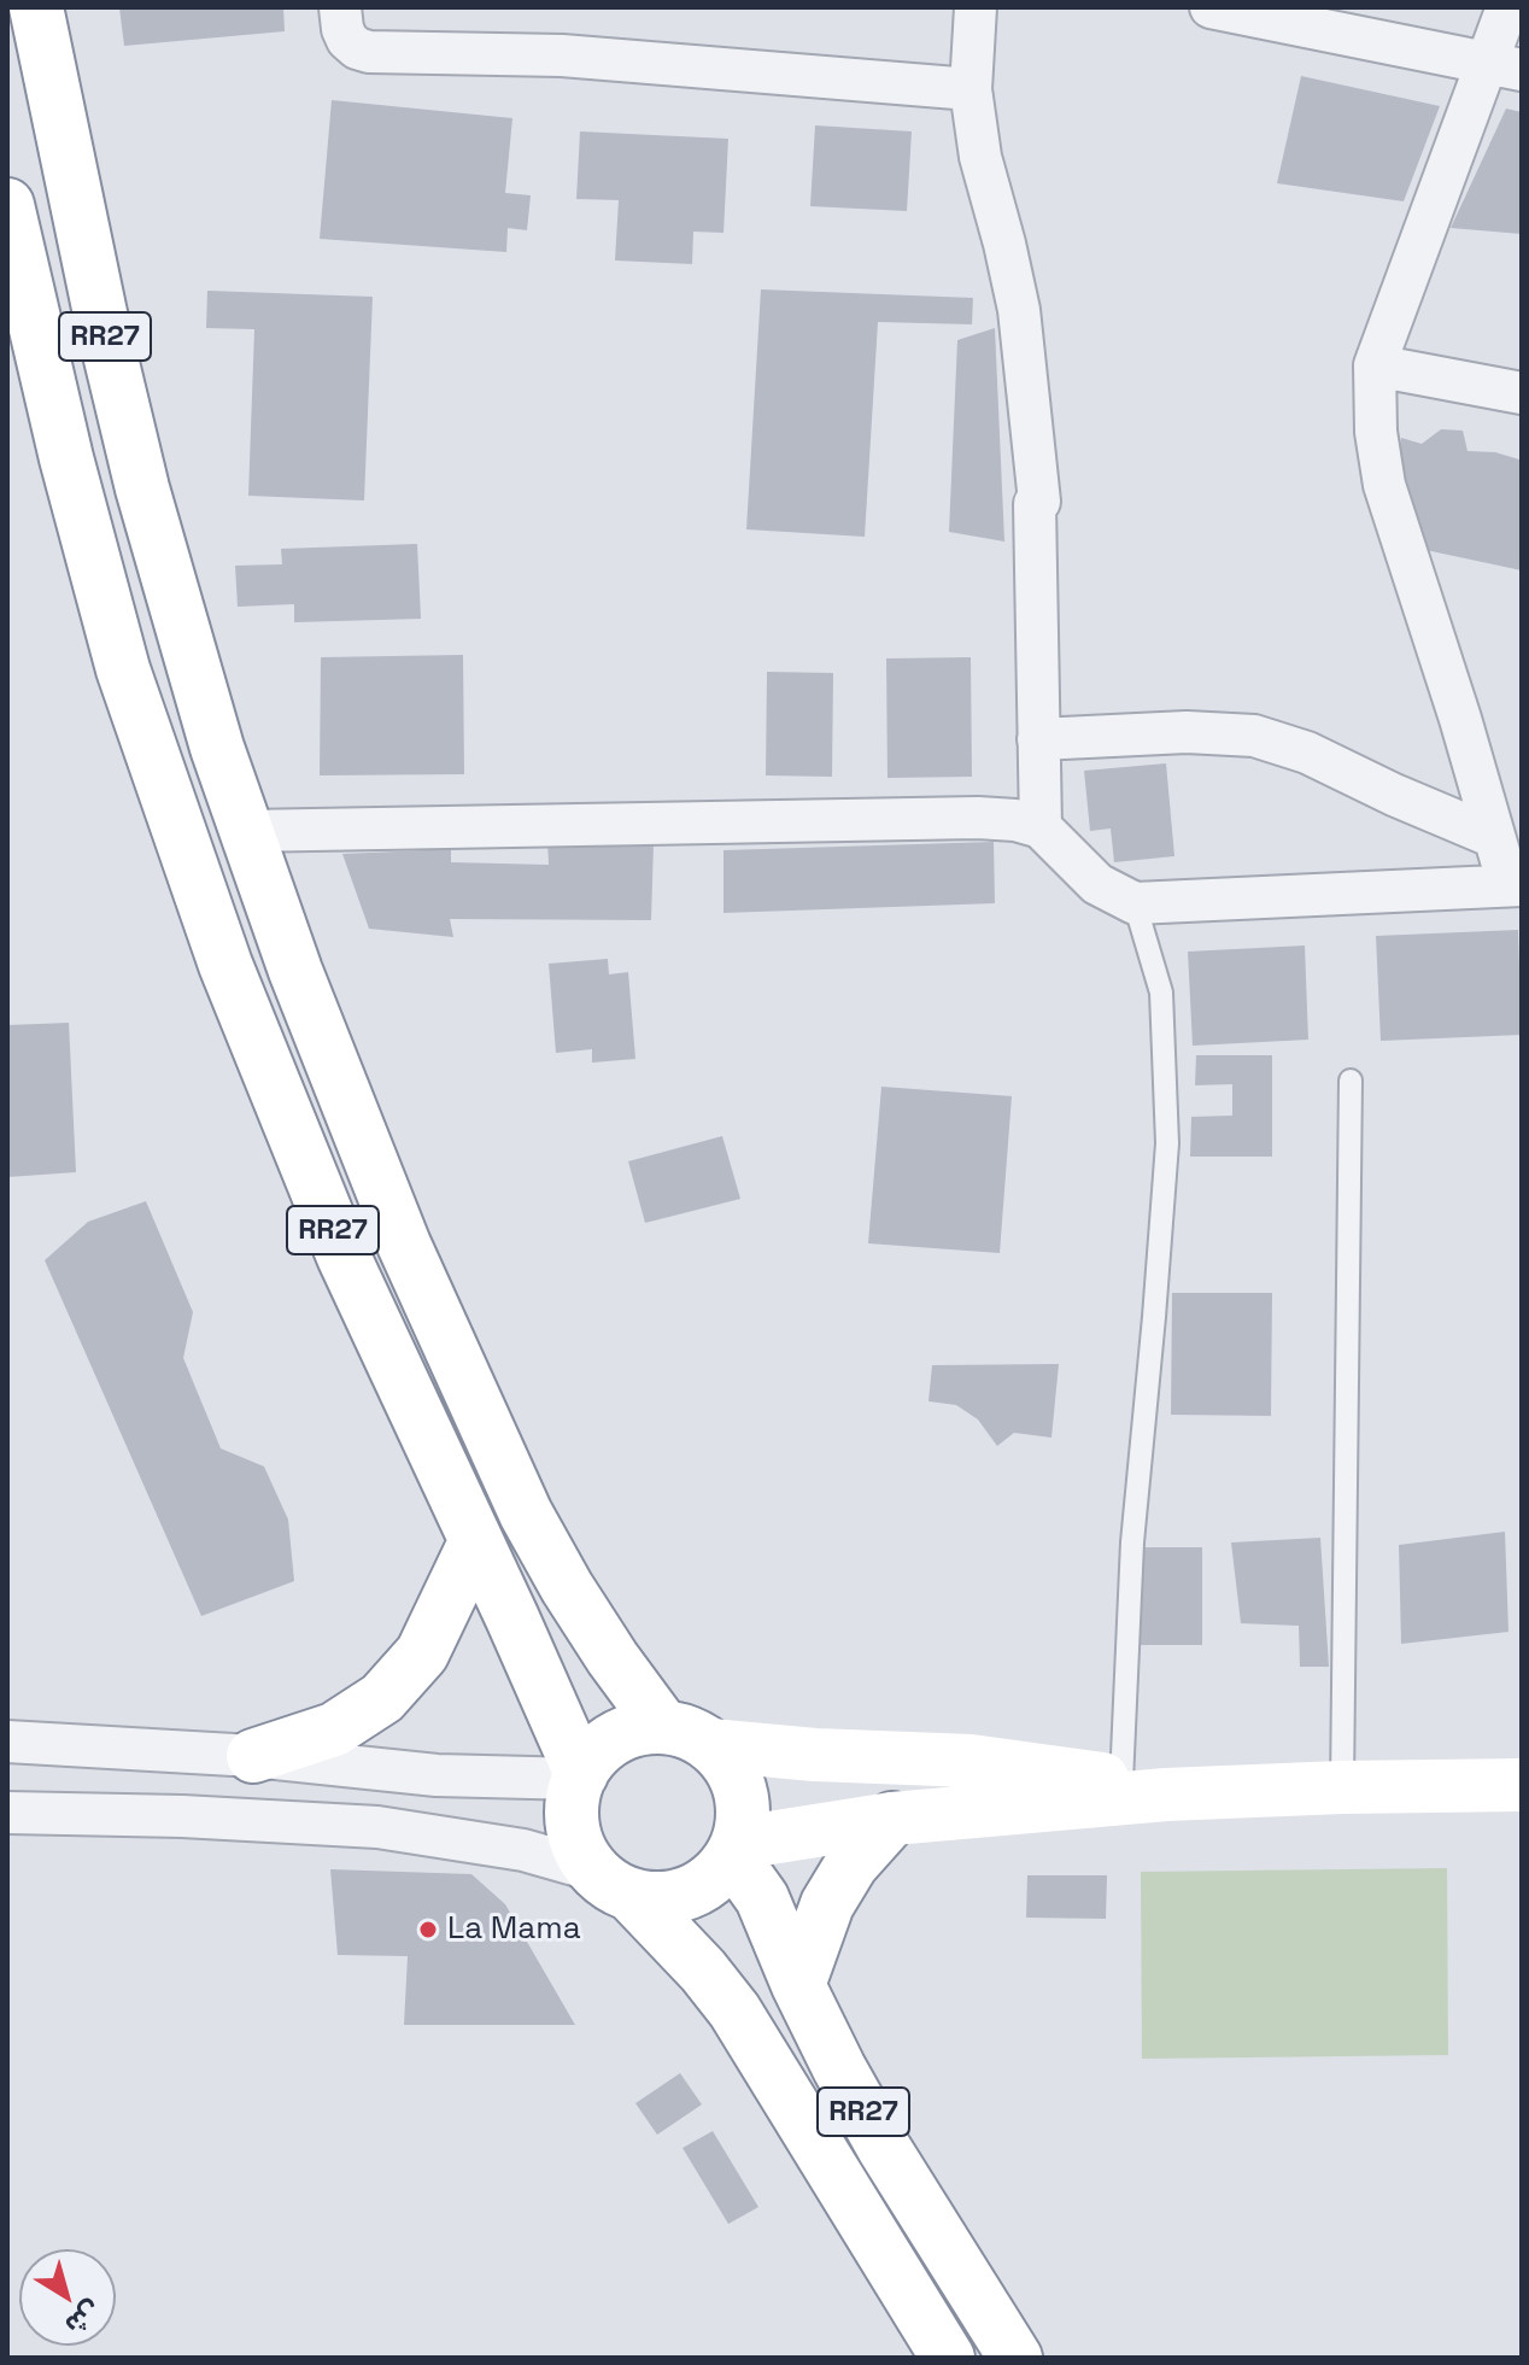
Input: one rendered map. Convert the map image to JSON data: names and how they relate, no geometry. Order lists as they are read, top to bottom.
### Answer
{
  "streets": {
    "main road": ["RR27"]
  },
  "places": ["La Mama"],
  "north": "bottom right"
}
